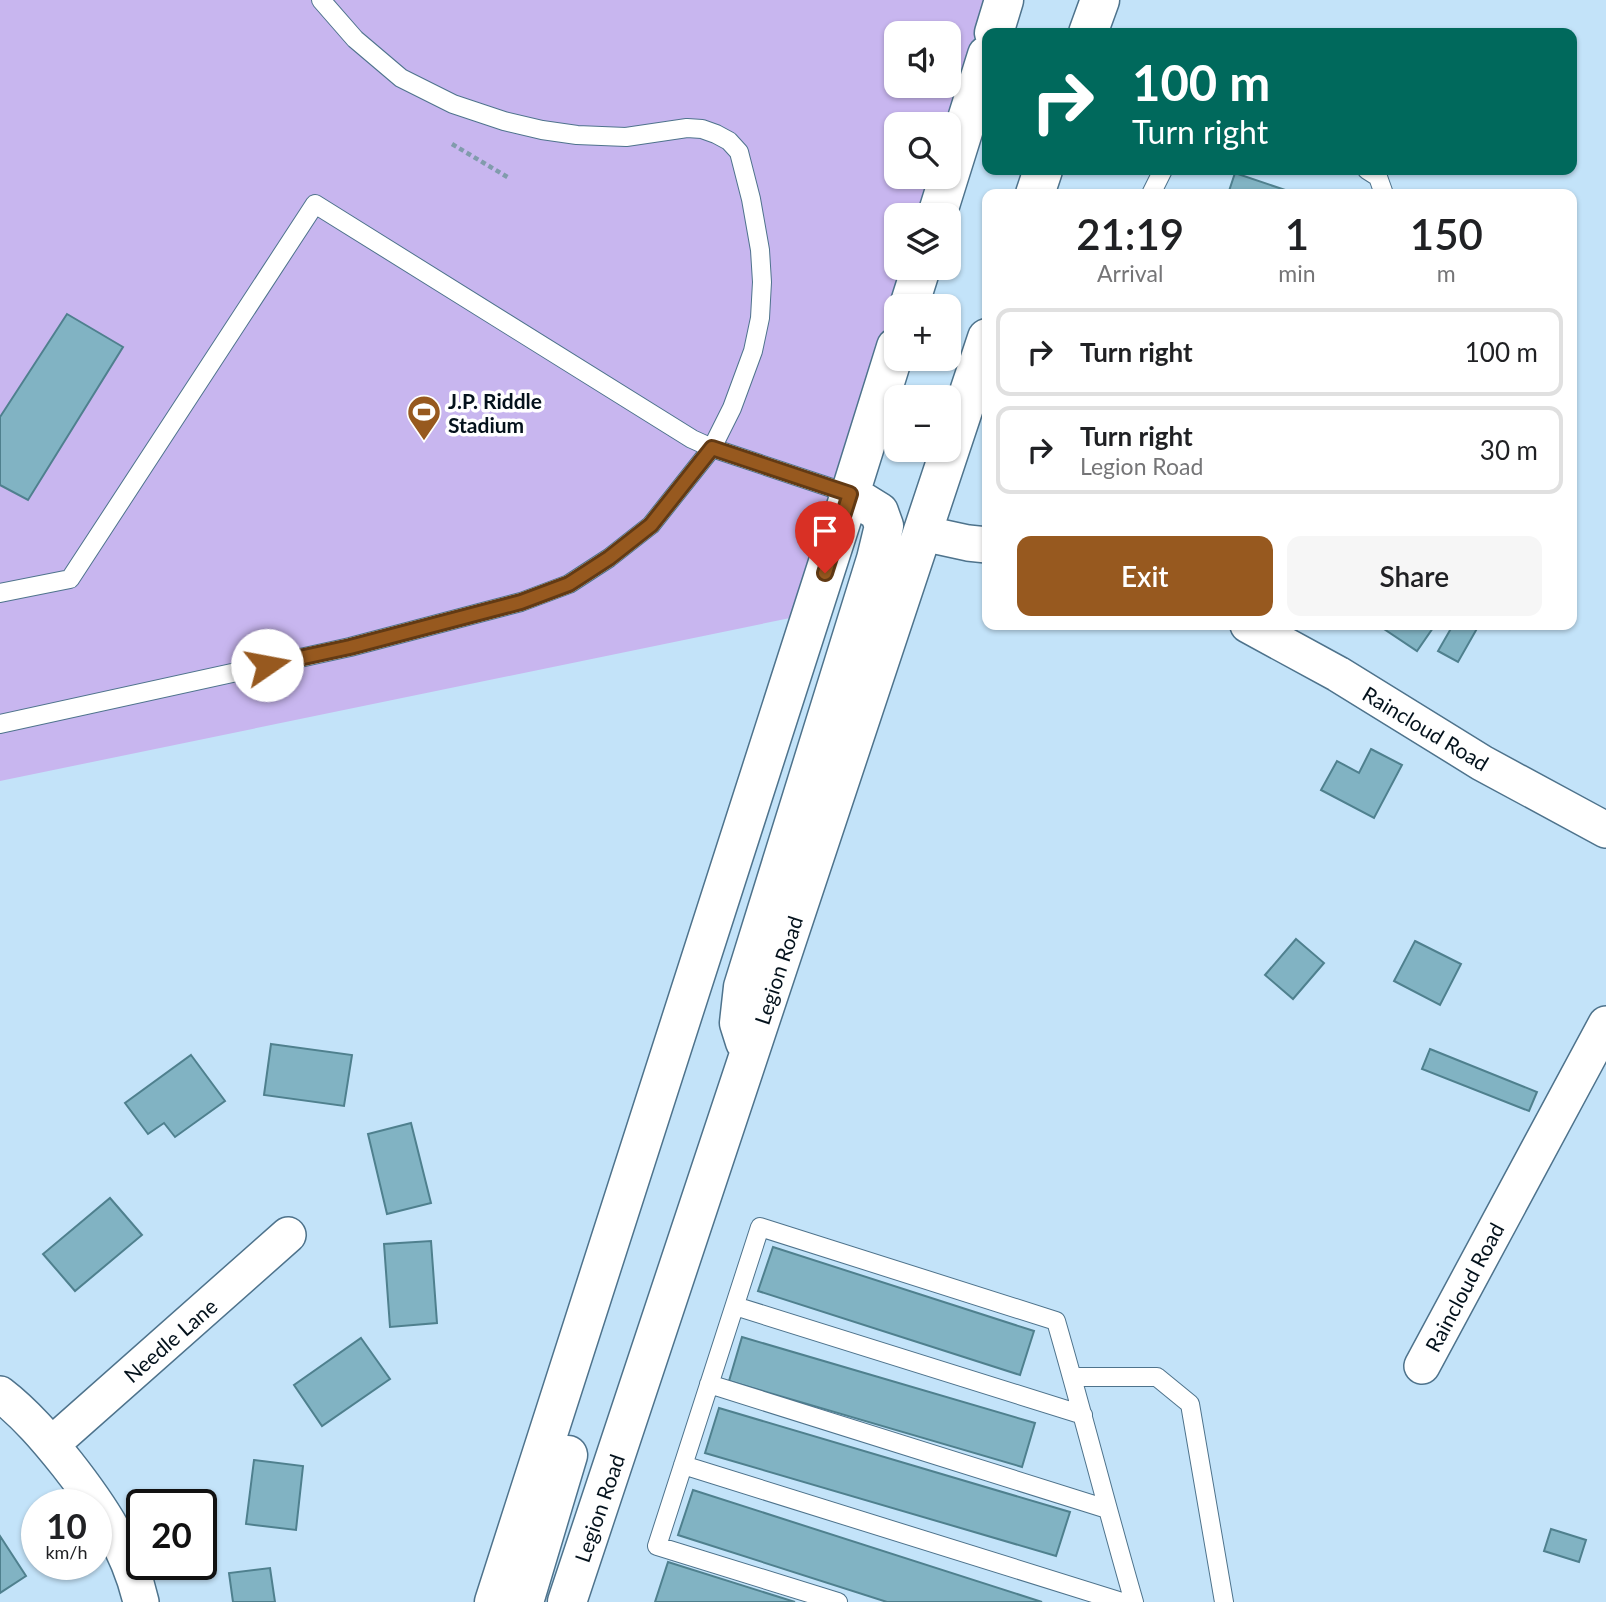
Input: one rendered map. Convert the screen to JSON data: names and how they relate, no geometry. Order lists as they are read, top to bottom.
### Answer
{
  "streets": {
    "main road": ["Legion Road"],
    "street": ["Raincloud Road", "Needle Lane"]
  },
  "places": {
    "sports": ["J.P. Riddle Stadium"]
  },
  "page": {
    "map_buttons": ["+", "−"],
    "turn": ["100 m", "Turn right"],
    "eta": [
      "21:19",
      "Arrival",
      "1",
      "min",
      "150",
      "m"
    ],
    "list": [
      {
        "name": "Turn right",
        "value": "100 m"
      },
      {
        "name": "Turn right",
        "note": "Legion Road",
        "value": "30 m"
      }
    ],
    "buttons": ["Exit", "Share"],
    "speed": "10 km/h",
    "limit": "20"
  }
}
